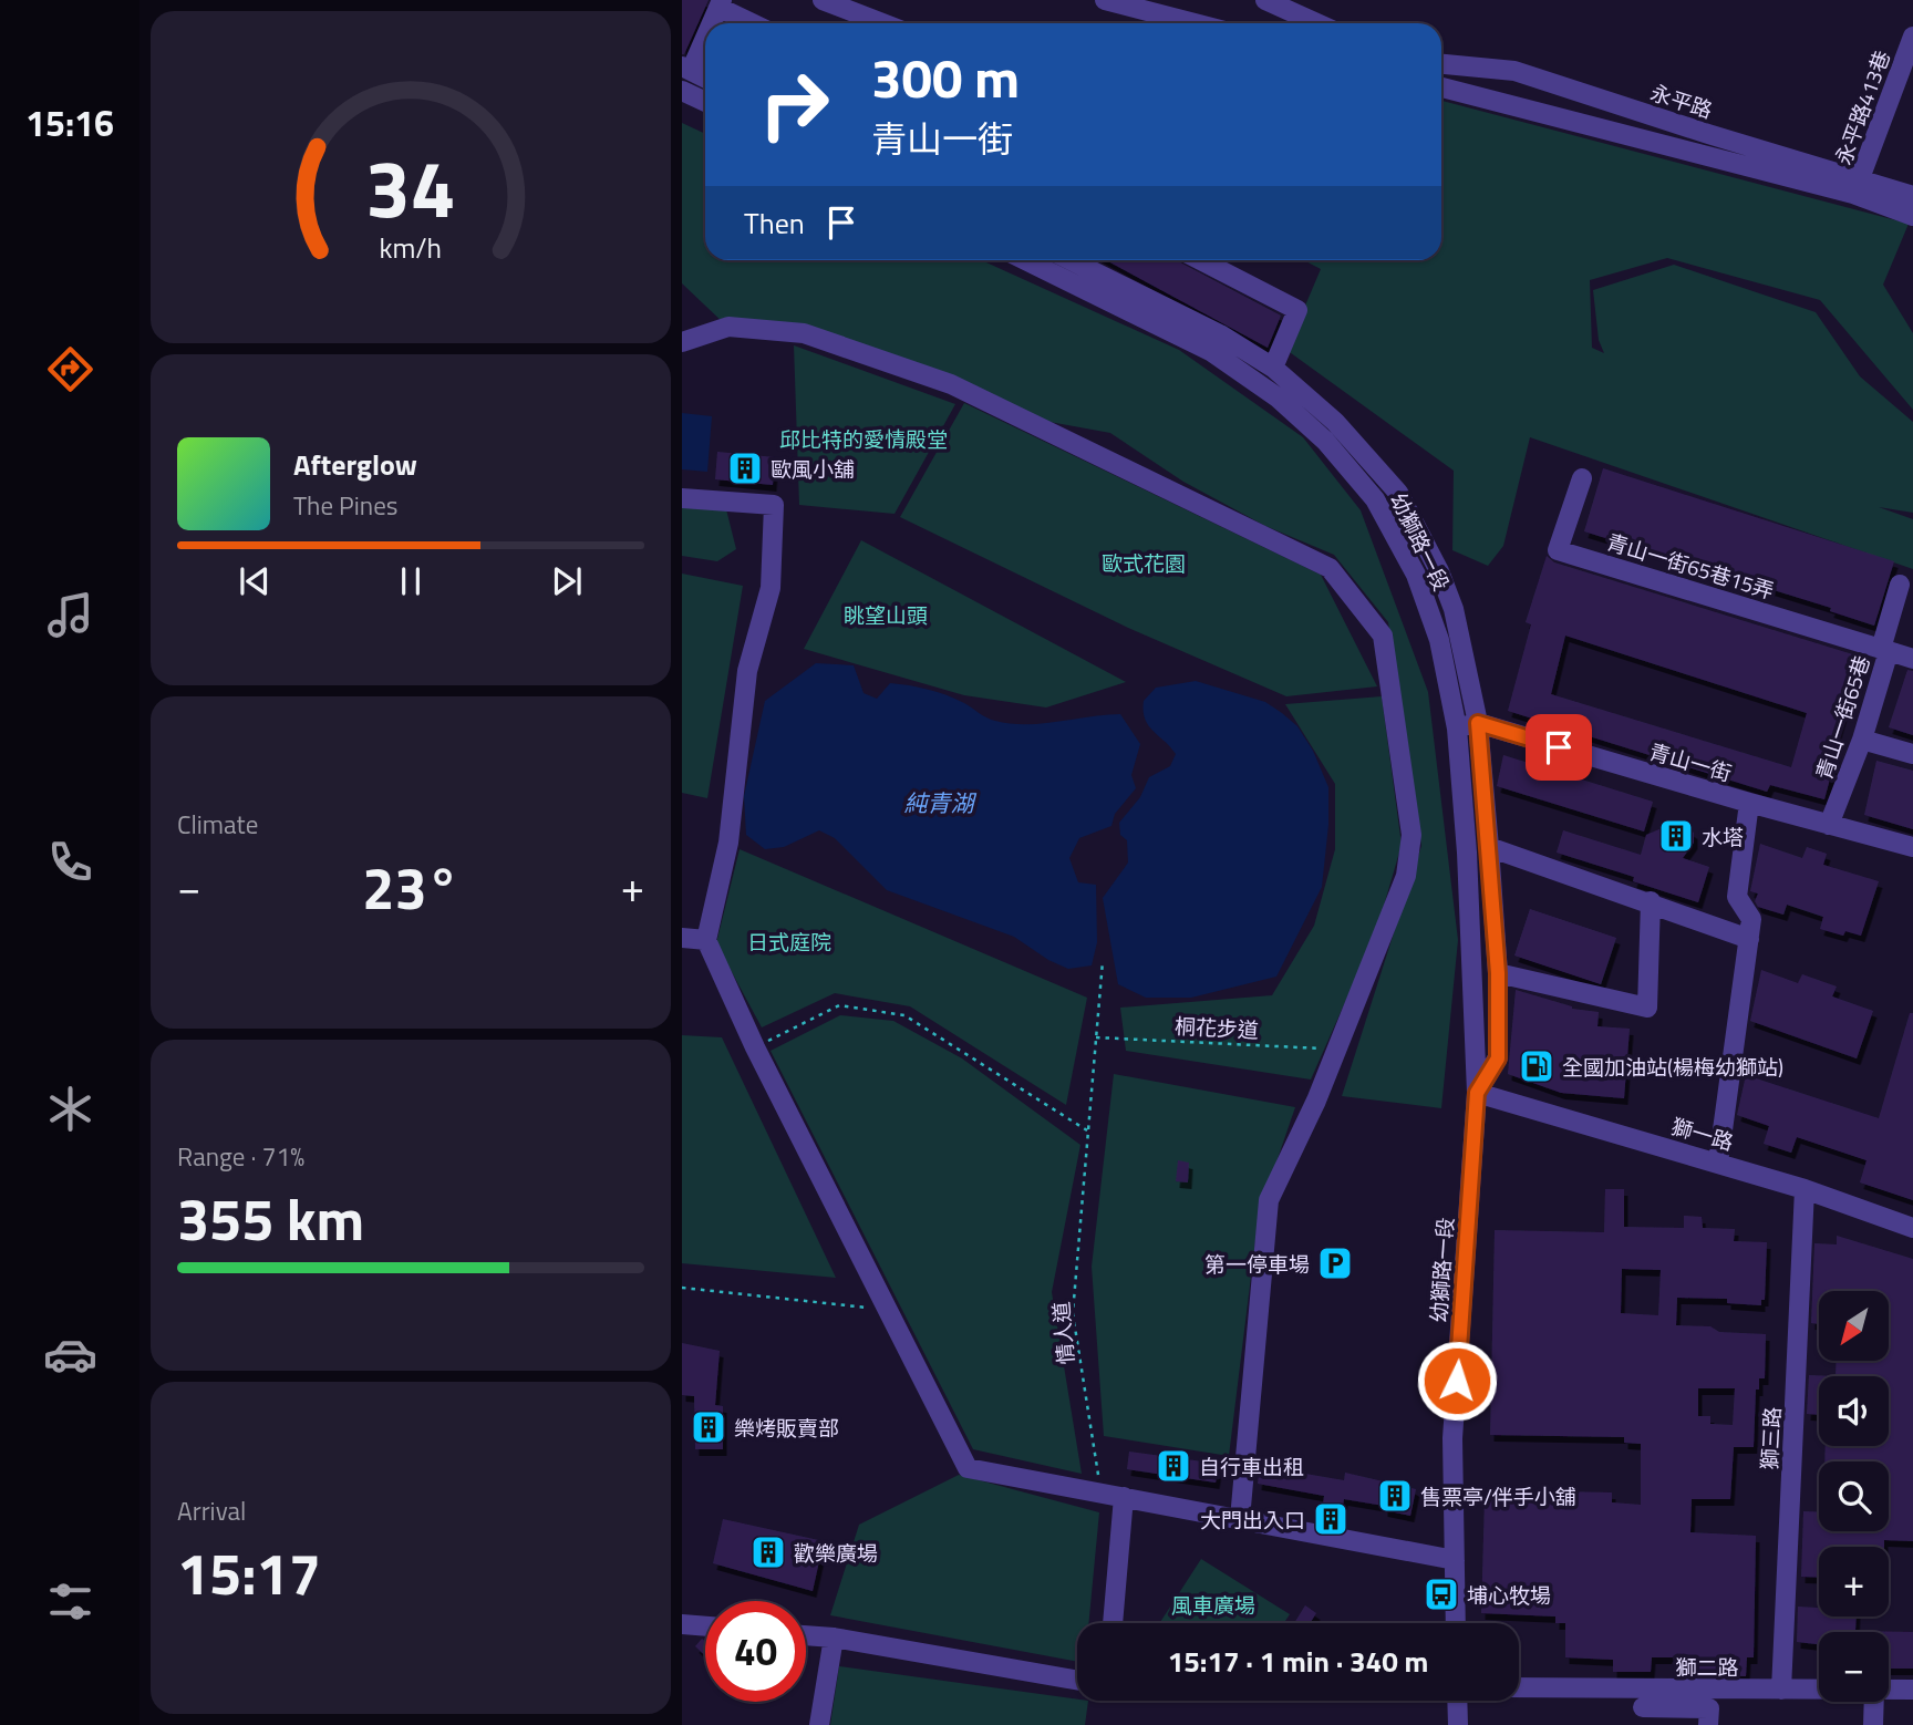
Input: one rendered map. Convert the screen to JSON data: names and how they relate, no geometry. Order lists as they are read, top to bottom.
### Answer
{
  "streets": {
    "street": [
      "永平路",
      "永平路413巷",
      "幼獅路一段",
      "青山一街65巷15弄",
      "青山一街65巷",
      "青山一街",
      "獅一路",
      "獅三路",
      "獅二路"
    ],
    "path": ["桐花步道", "情人道"]
  },
  "crossings": [
    ["永平路", "永平路413巷"],
    ["幼獅路一段", "青山一街"],
    ["幼獅路一段", "獅一路"],
    ["青山一街65巷15弄", "青山一街65巷"],
    ["青山一街65巷", "青山一街"],
    ["桐花步道", "情人道"],
    ["獅一路", "獅三路"],
    ["獅三路", "獅二路"]
  ],
  "water": ["純青湖"],
  "parks": [
    "邱比特的愛情殿堂",
    "歐式花園",
    "眺望山頭",
    "日式庭院",
    "風車廣場"
  ],
  "places": {
    "building": [
      "歐風小舖",
      "水塔",
      "樂烤販賣部",
      "自行車出租",
      "售票亭/伴手小舖",
      "大門出入口",
      "歡樂廣場"
    ],
    "fuel station": ["全國加油站(楊梅幼獅站)"],
    "parking": ["第一停車場"],
    "bus stop": ["埔心牧場"]
  },
  "north": "bottom left",
  "page": {
    "tabs": "15:16",
    "turn": ["300 m", "青山一街"],
    "then": "Then",
    "song": ["Afterglow", "The Pines"],
    "tile": [
      "Climate",
      ["Range · 71%", "355 km"],
      ["Arrival", "15:17"]
    ],
    "heat": ["−", "23°", "+"],
    "map_buttons": ["+", "−"],
    "limit": "40",
    "trip": "15:17 · 1 min · 340 m",
    "gauge": ["34", "km/h"]
  }
}
